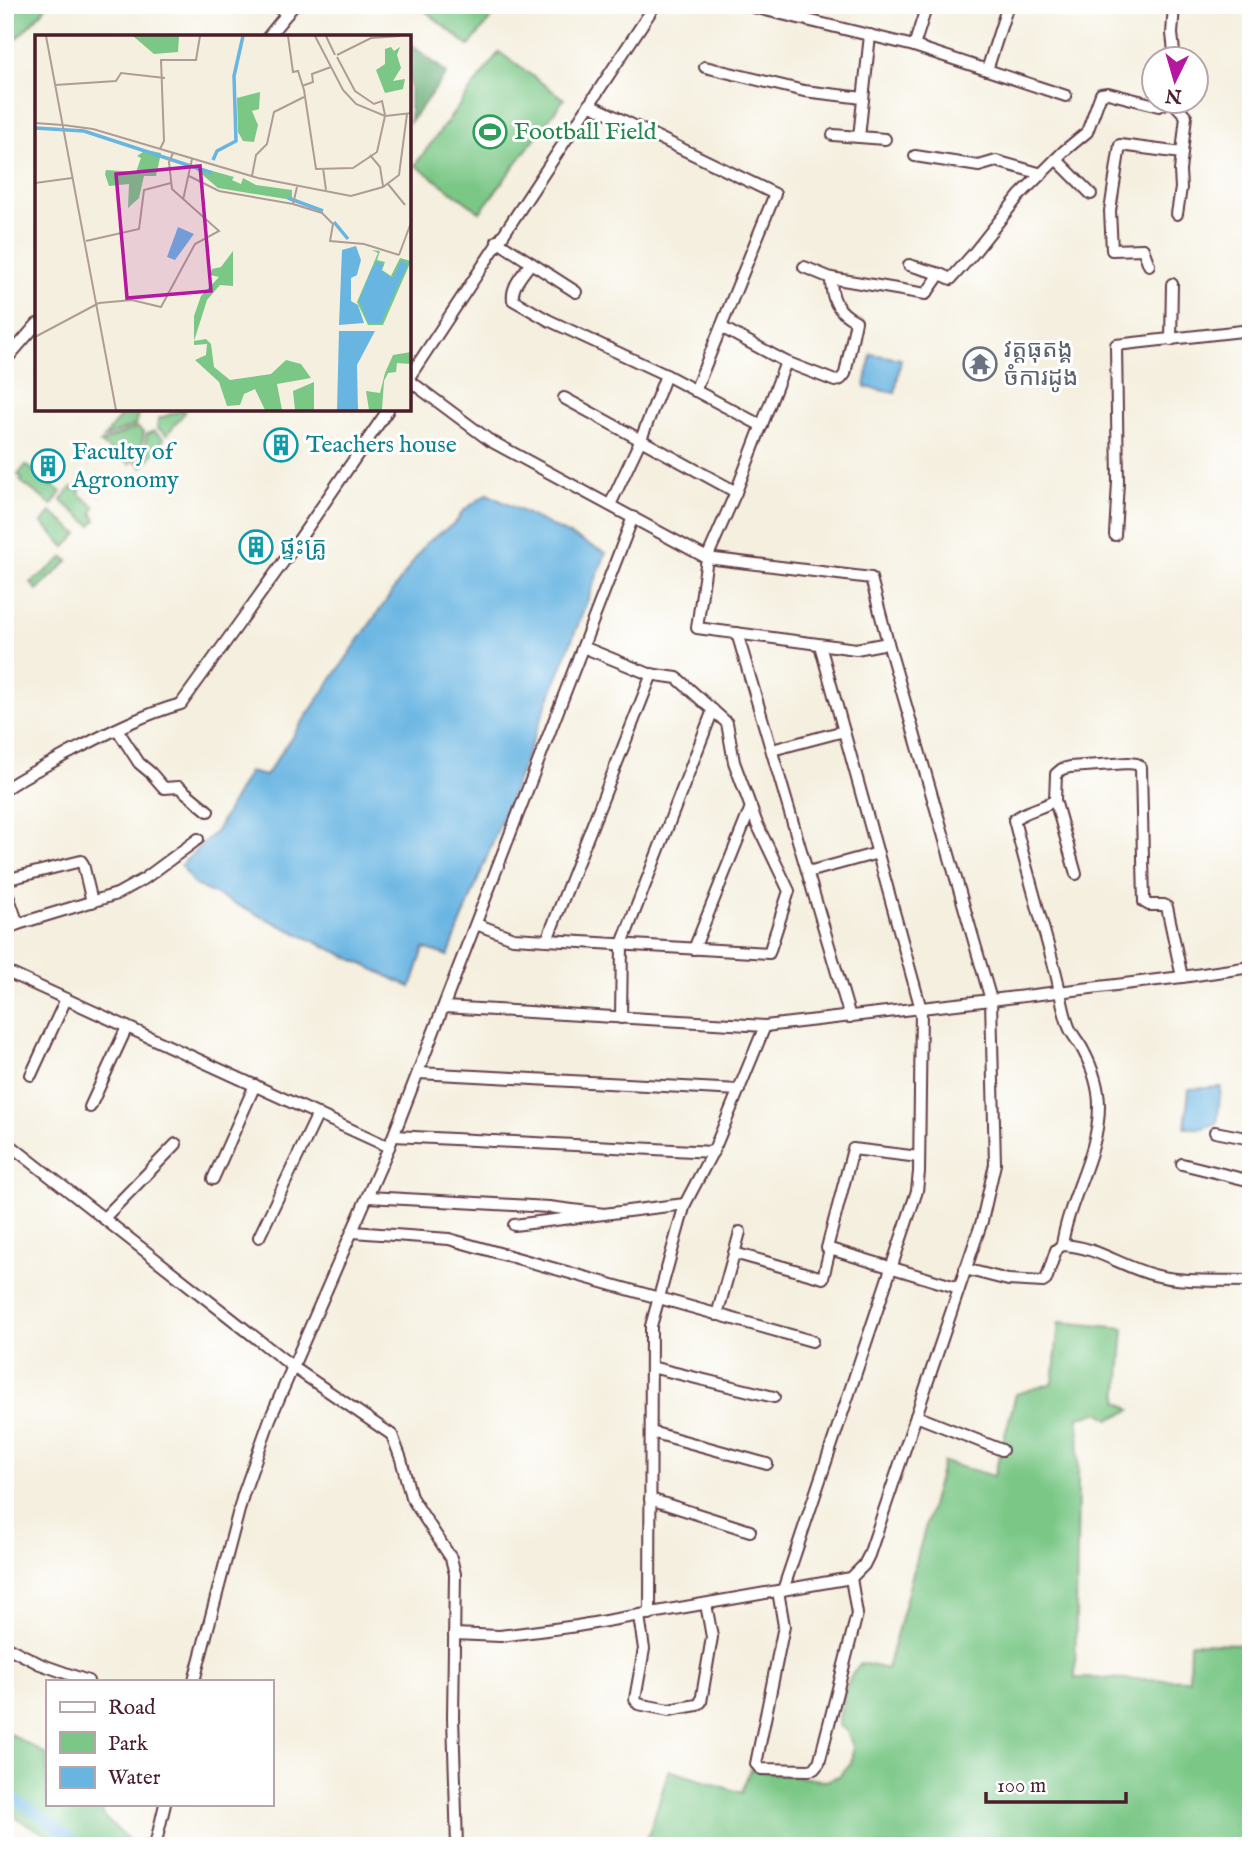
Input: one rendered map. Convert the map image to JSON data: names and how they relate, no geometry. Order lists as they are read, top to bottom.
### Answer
{
  "places": {
    "sports": ["Football Field"],
    "temple": ["វត្តធុតង្គ ចំការដូង"],
    "building": ["Teachers house", "Faculty of Agronomy", "ផ្ទះគ្រូ"]
  },
  "legend": ["Road", "Park", "Water"],
  "scale_bar": "100 m",
  "north": "bottom"
}
